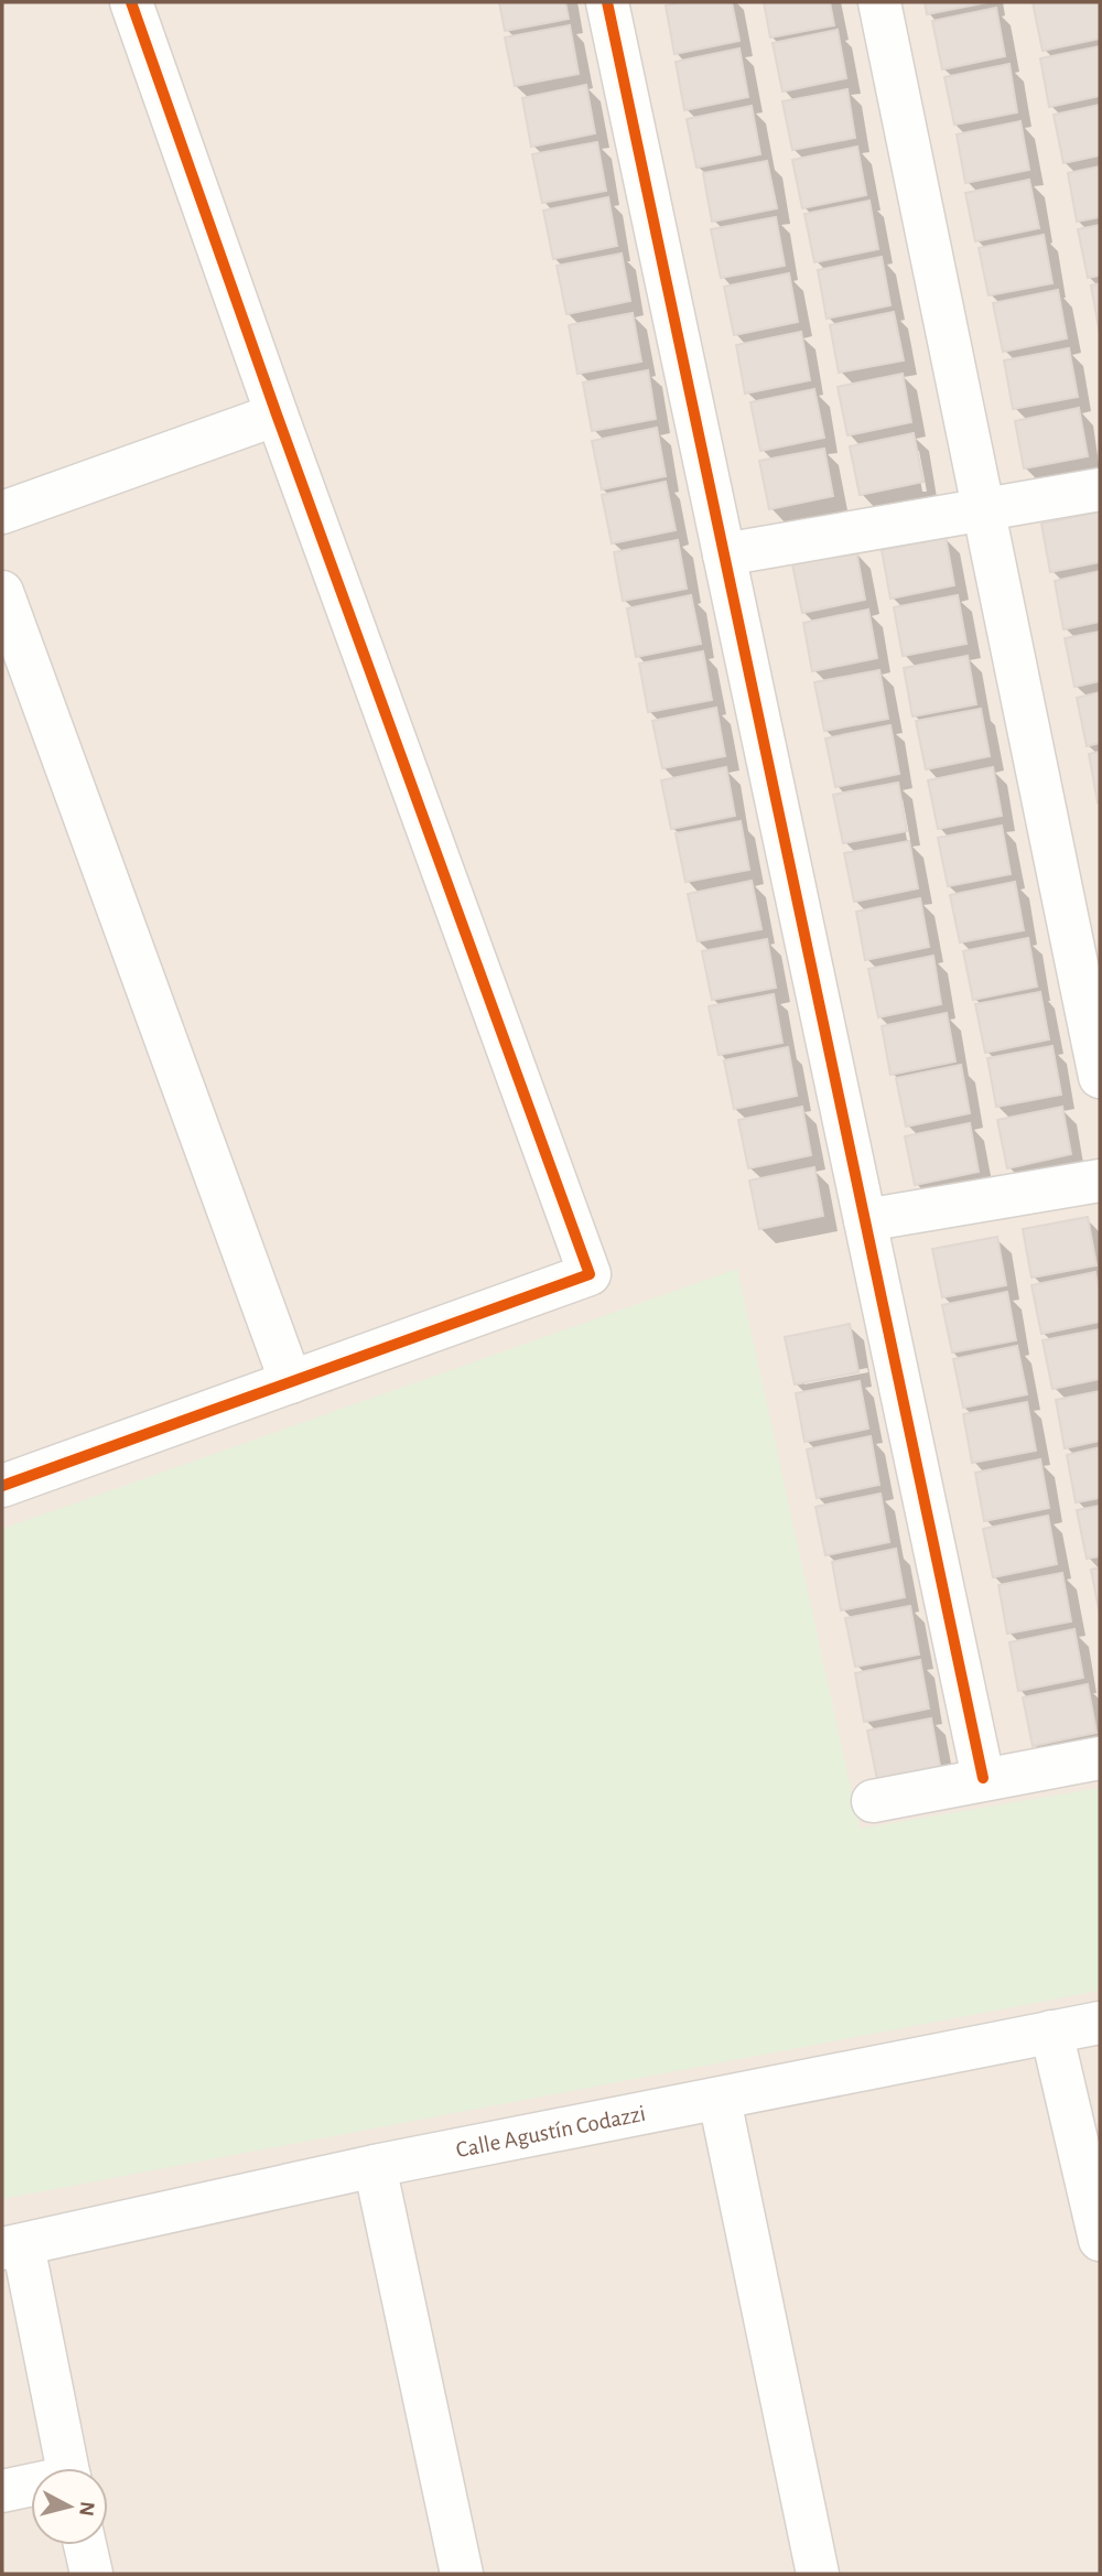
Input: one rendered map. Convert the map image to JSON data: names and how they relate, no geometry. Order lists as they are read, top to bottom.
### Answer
{
  "streets": {
    "street": ["Calle Agustín Codazzi"]
  },
  "north": "right"
}
